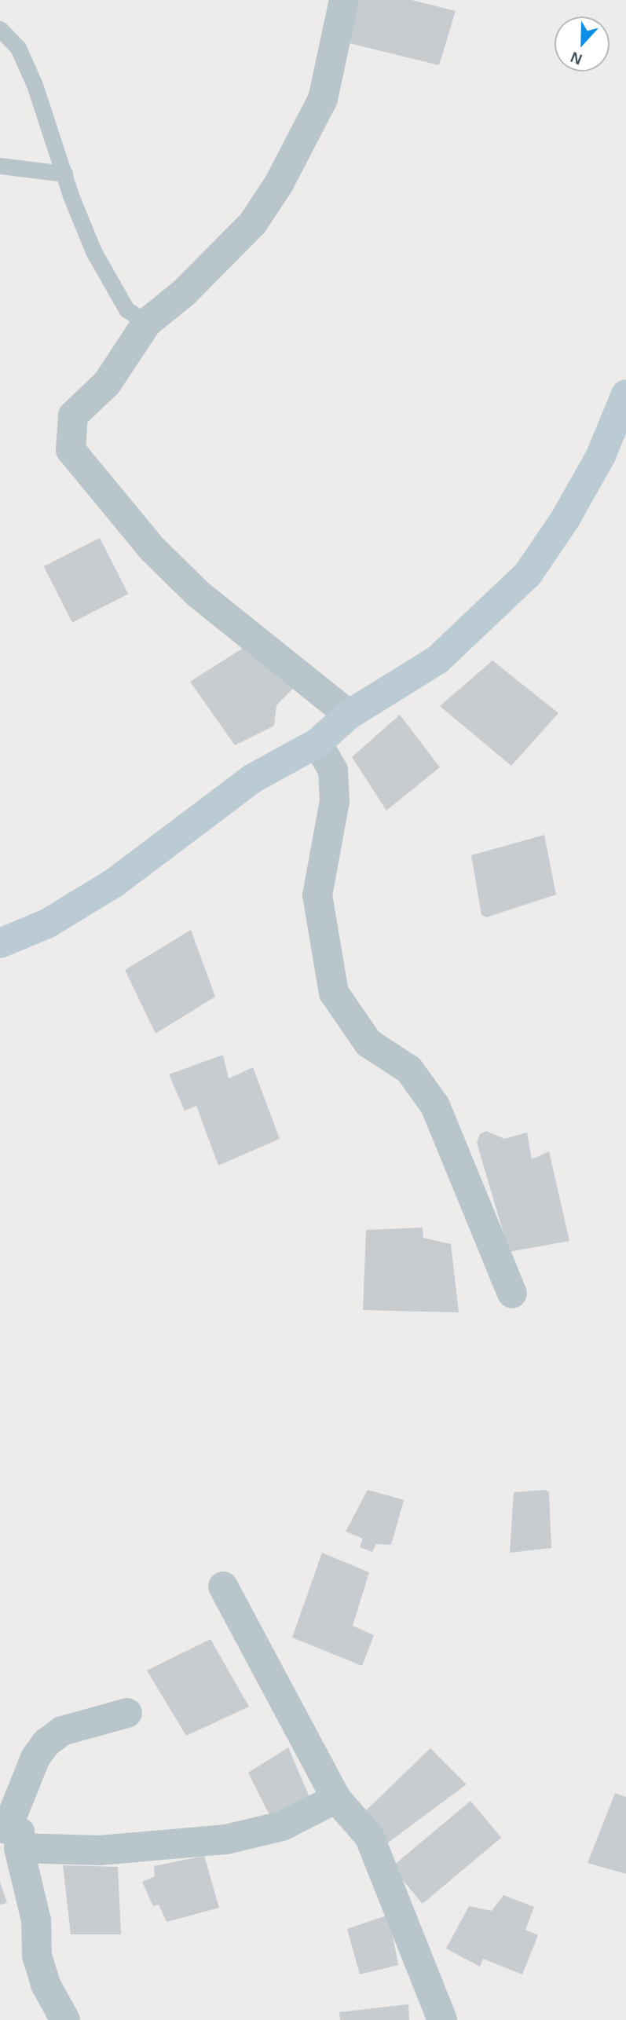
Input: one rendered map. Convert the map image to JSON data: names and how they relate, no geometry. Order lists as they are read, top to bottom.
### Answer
{
  "north": "bottom"
}
